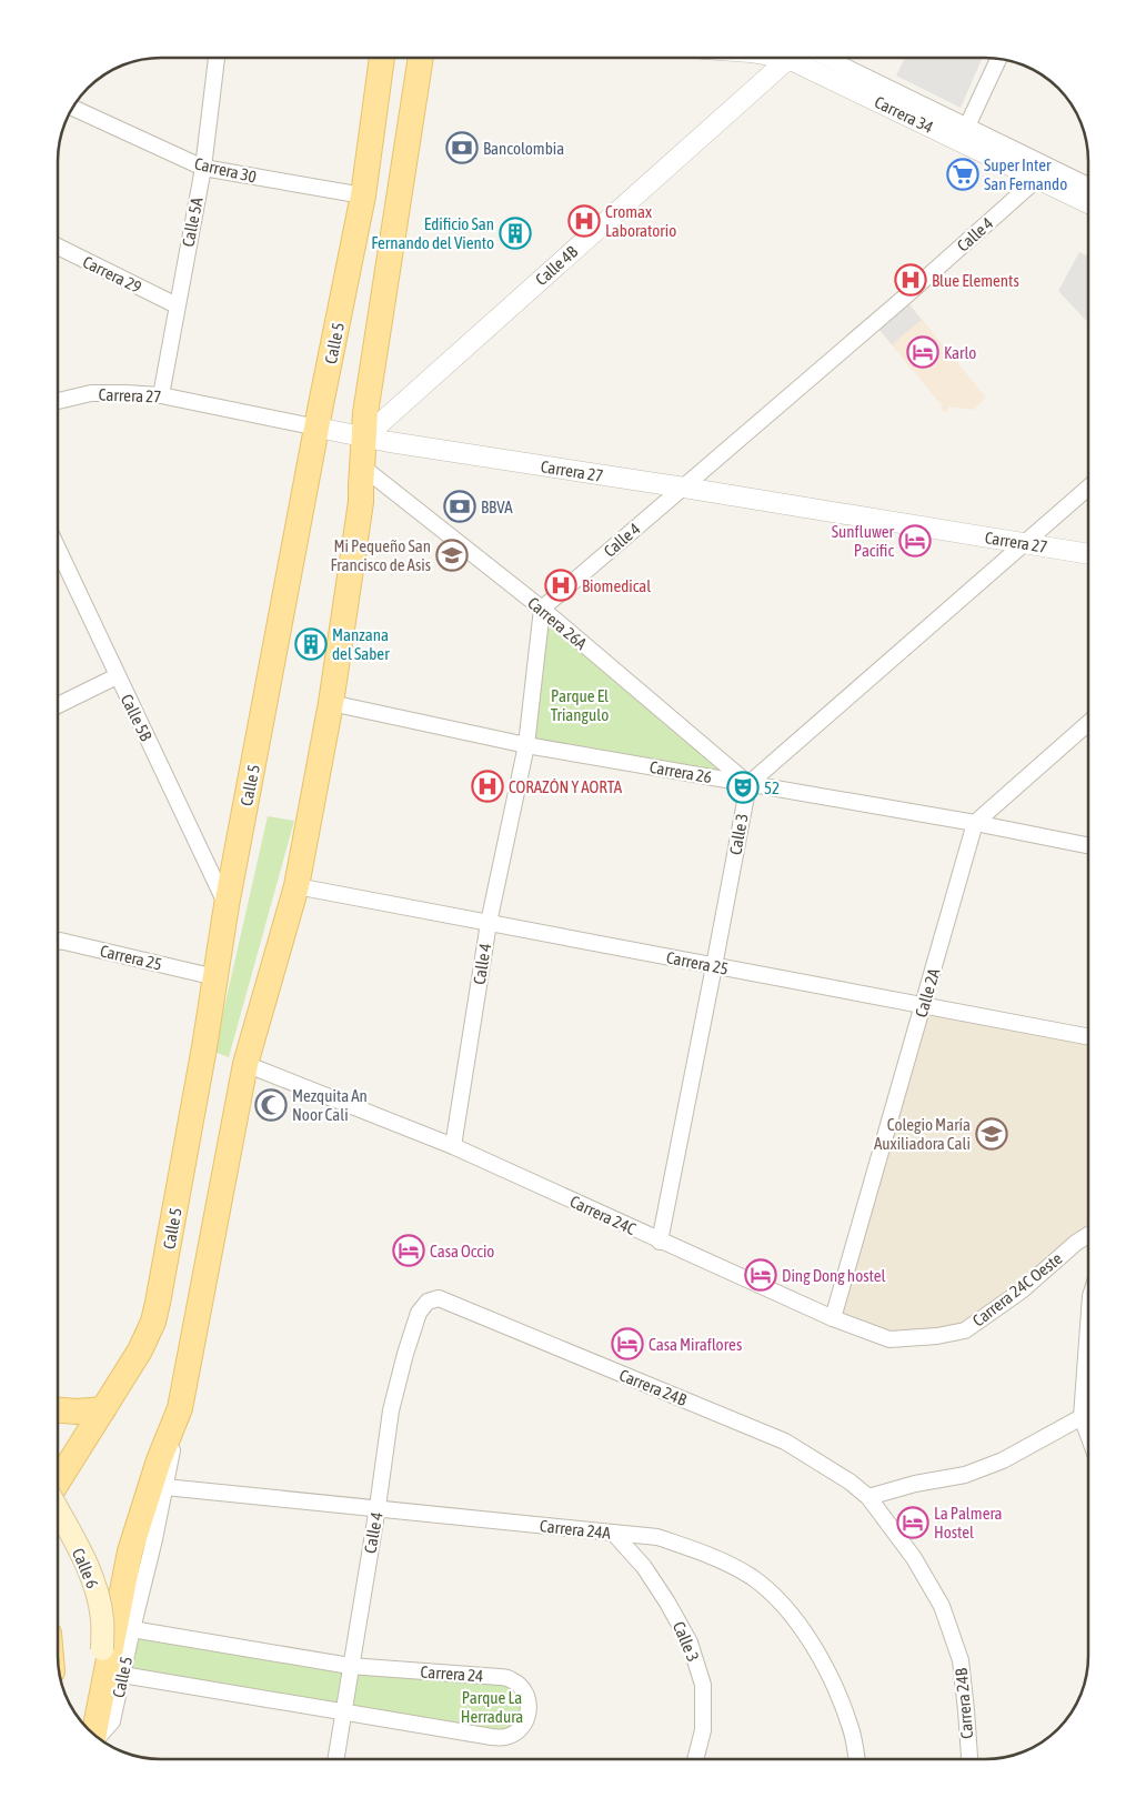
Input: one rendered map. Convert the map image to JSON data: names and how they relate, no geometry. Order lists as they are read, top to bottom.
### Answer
{
  "streets": {
    "main road": ["Calle 5", "Calle 6"],
    "street": [
      "Carrera 34",
      "Carrera 30",
      "Calle 5A",
      "Calle 4",
      "Calle 4B",
      "Carrera 29",
      "Carrera 27",
      "Carrera 26A",
      "Calle 5B",
      "Carrera 26",
      "Calle 3",
      "Carrera 25",
      "Calle 2A",
      "Carrera 24C",
      "Carrera 24C Oeste",
      "Carrera 24B",
      "Carrera 24A",
      "Carrera 24"
    ]
  },
  "crossings": [
    ["Carrera 34", "Calle 4"],
    ["Carrera 30", "Calle 5A"],
    ["Carrera 30", "Calle 5"],
    ["Calle 5A", "Carrera 29"],
    ["Calle 5A", "Carrera 27"],
    ["Calle 4", "Carrera 27"],
    ["Calle 4", "Carrera 26A"],
    ["Calle 4", "Carrera 26"],
    ["Calle 4", "Carrera 25"],
    ["Calle 4", "Carrera 24C"],
    ["Calle 4", "Carrera 24B"],
    ["Calle 4", "Carrera 24A"],
    ["Calle 4", "Carrera 24"],
    ["Calle 4B", "Calle 5"],
    ["Calle 4B", "Carrera 27"],
    ["Calle 5", "Carrera 27"],
    ["Calle 5", "Carrera 26A"],
    ["Calle 5", "Calle 5B"],
    ["Calle 5", "Carrera 26"],
    ["Calle 5", "Carrera 25"],
    ["Calle 5", "Carrera 24C"],
    ["Calle 5", "Carrera 24A"],
    ["Calle 5", "Calle 6"],
    ["Calle 5", "Carrera 24"],
    ["Carrera 26A", "Carrera 26"],
    ["Carrera 26A", "Calle 3"],
    ["Carrera 26", "Calle 3"],
    ["Carrera 26", "Calle 2A"],
    ["Calle 3", "Carrera 25"],
    ["Calle 3", "Carrera 24C"],
    ["Calle 3", "Carrera 24A"],
    ["Carrera 25", "Calle 2A"],
    ["Calle 2A", "Carrera 24C"],
    ["Carrera 24C", "Carrera 24C Oeste"]
  ],
  "parks": ["Parque El Triangulo", "Parque La Herradura"],
  "places": {
    "bank": ["Bancolombia", "BBVA"],
    "supermarket": ["Super Inter San Fernando"],
    "hospital": [
      "Cromax Laboratorio",
      "Blue Elements",
      "Biomedical",
      "CORAZÓN Y AORTA"
    ],
    "building": ["Edificio San Fernando del Viento", "Manzana del Saber"],
    "hotel": [
      "Karlo",
      "Sunfluwer Pacific",
      "Casa Occio",
      "Ding Dong hostel",
      "Casa Miraflores",
      "La Palmera Hostel"
    ],
    "school or university": ["Mi Pequeño San Francisco de Asis", "Colegio María Auxiliadora Cali"],
    "theatre": ["52"],
    "mosque": ["Mezquita An Noor Cali"]
  }
}
